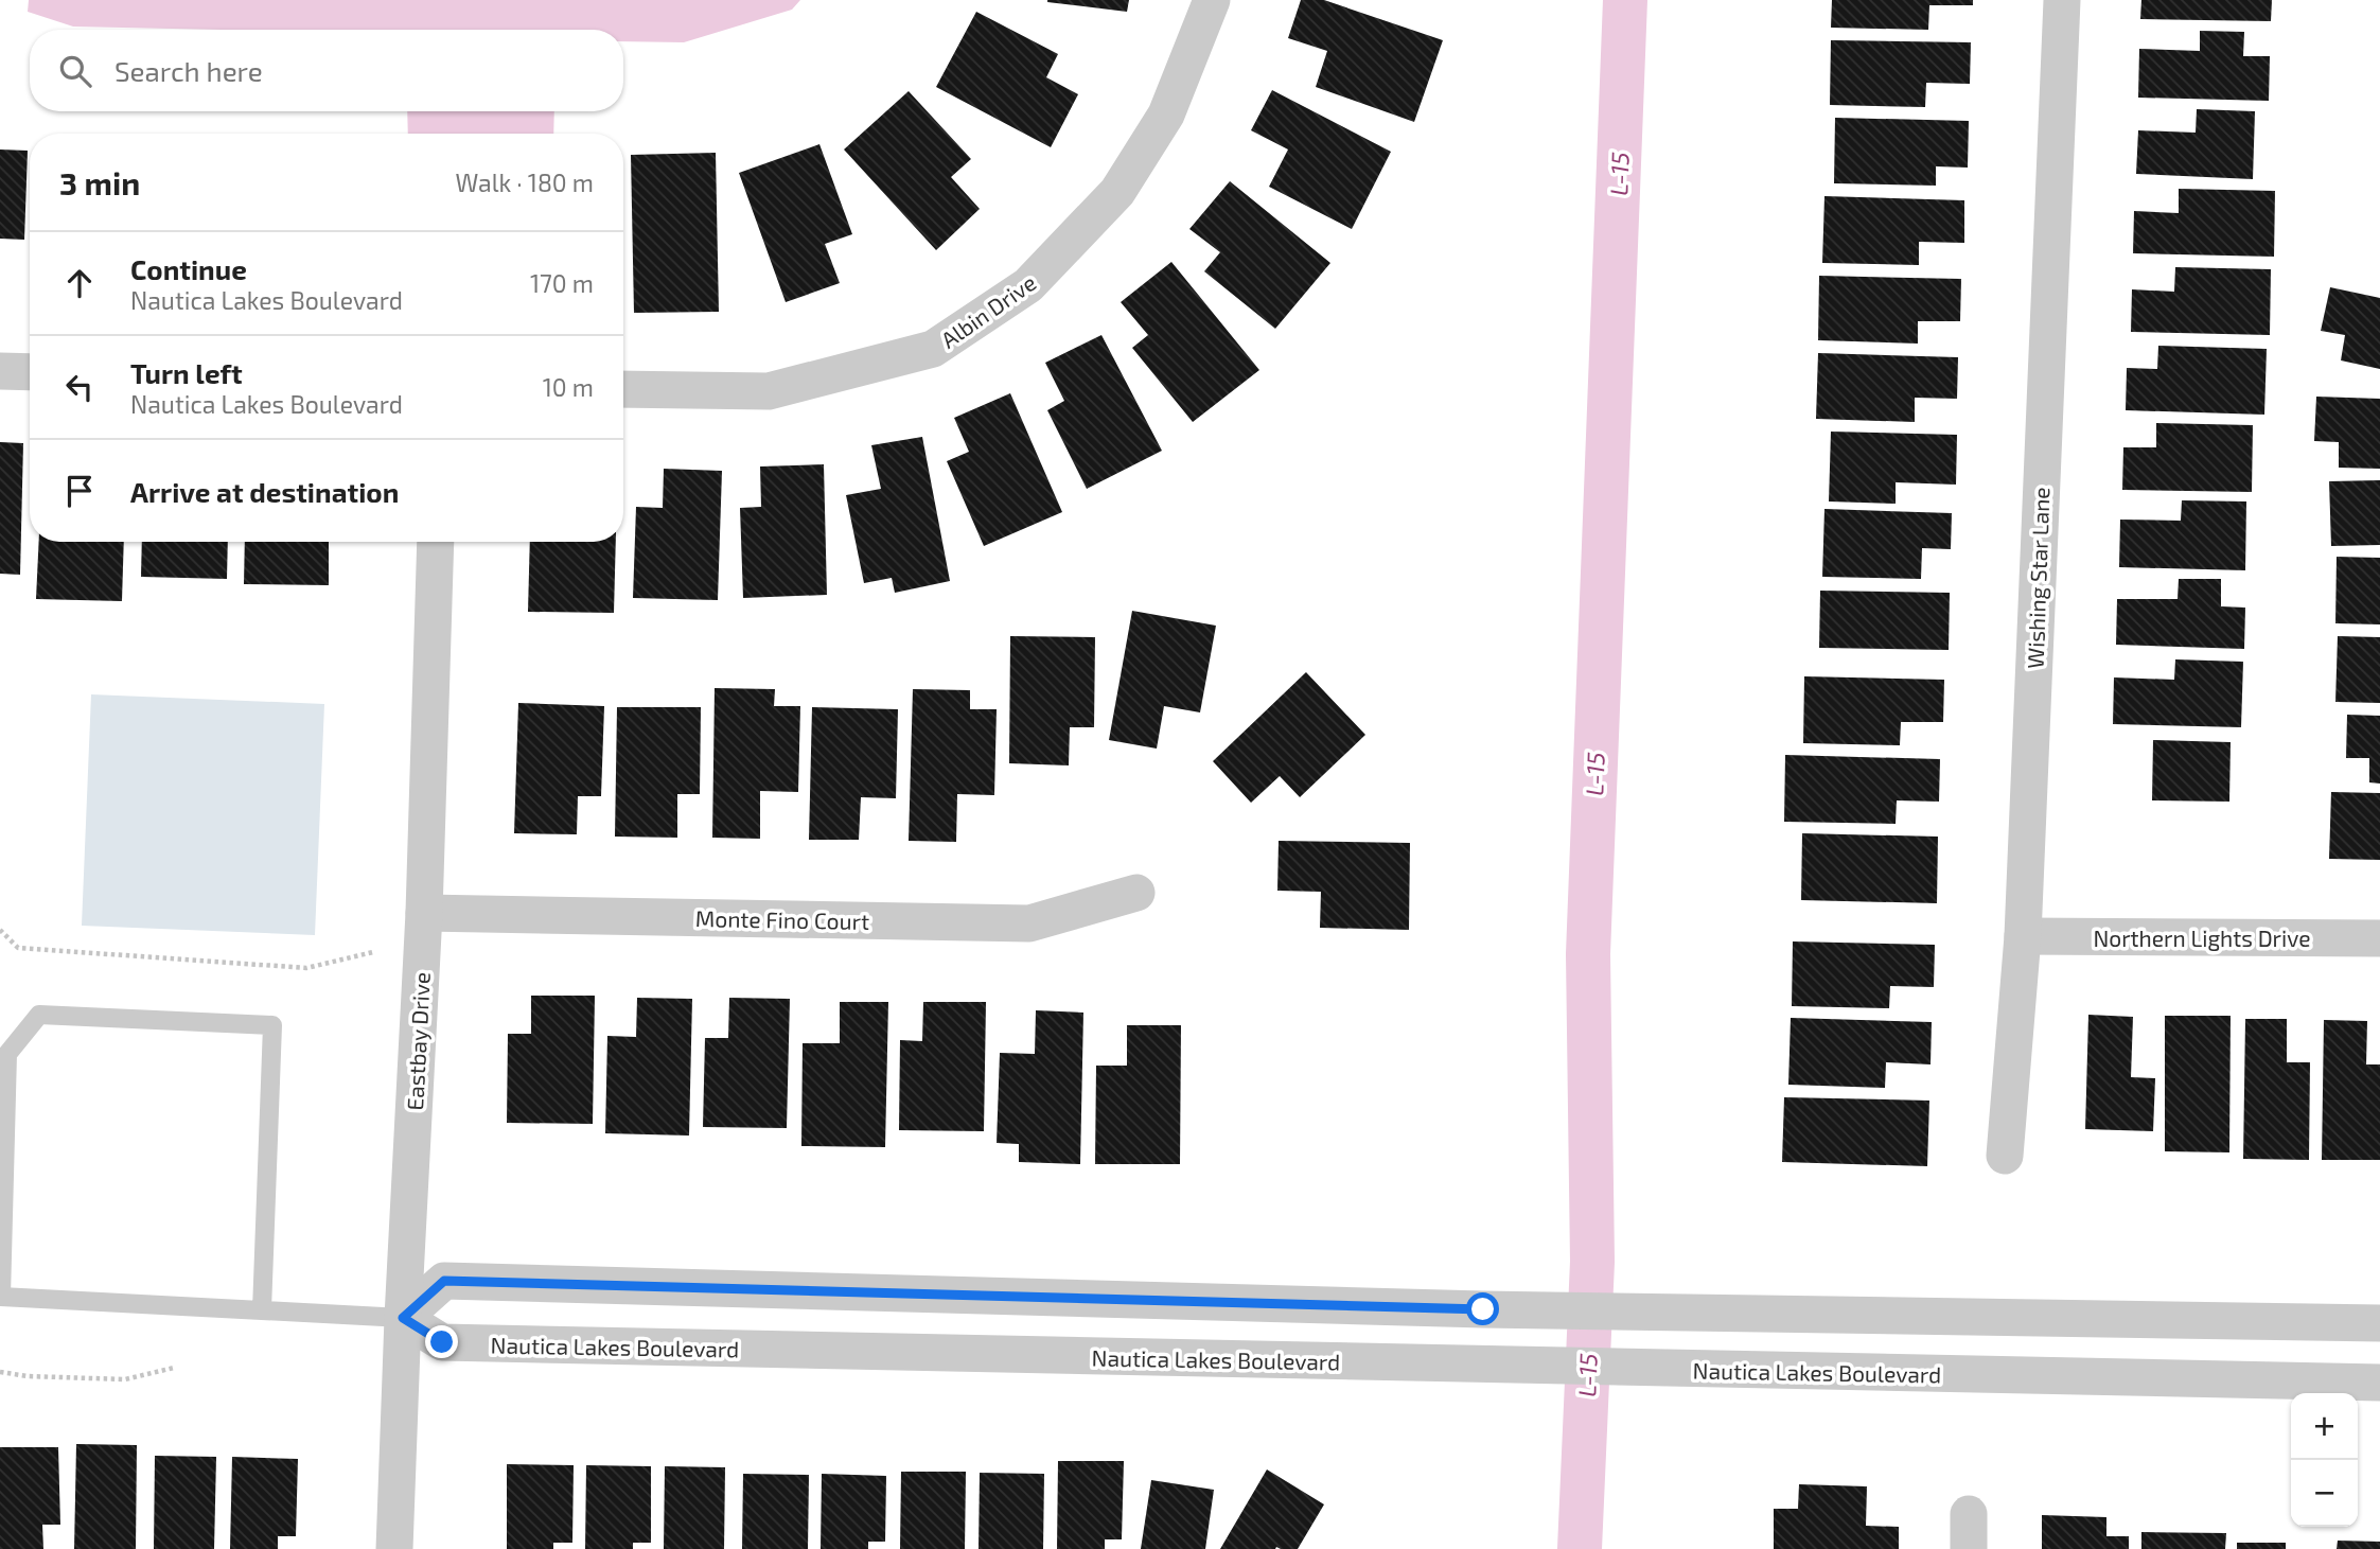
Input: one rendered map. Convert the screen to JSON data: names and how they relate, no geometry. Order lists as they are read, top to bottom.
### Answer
{
  "streets": {
    "street": [
      "Albin Drive",
      "Wishing Star Lane",
      "Monte Fino Court",
      "Northern Lights Drive",
      "Eastbay Drive",
      "Nautica Lakes Boulevard"
    ]
  },
  "crossings": [
    ["Wishing Star Lane", "Northern Lights Drive"],
    ["Monte Fino Court", "Eastbay Drive"],
    ["Eastbay Drive", "Nautica Lakes Boulevard"]
  ],
  "water": ["L-15"],
  "page": {
    "search": "Search here",
    "heading": ["3 min", "Walk · 180 m"],
    "list": [
      ["Continue", "Nautica Lakes Boulevard", "170 m"],
      ["Turn left", "Nautica Lakes Boulevard", "10 m"],
      "Arrive at destination"
    ],
    "map_buttons": ["+", "−"]
  }
}
